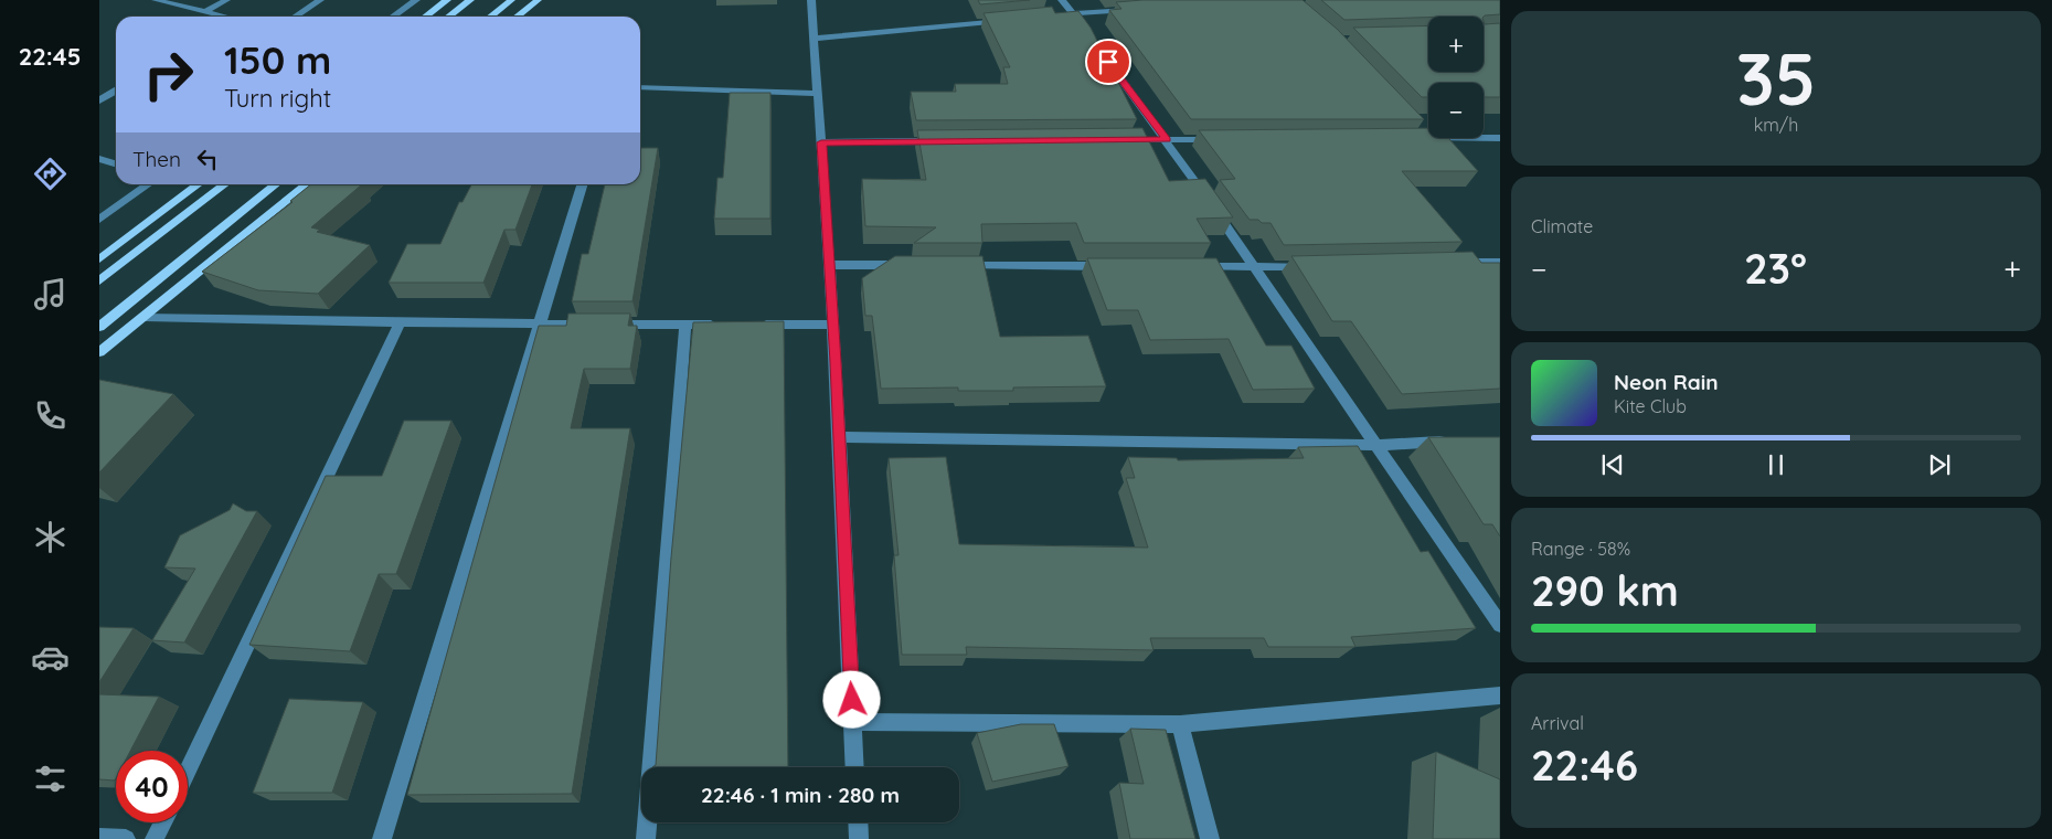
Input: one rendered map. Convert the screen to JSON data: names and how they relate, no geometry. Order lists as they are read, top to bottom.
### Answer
{
  "page": {
    "tabs": "22:45",
    "tile": [
      ["35", "km/h"],
      "Climate",
      ["Range · 58%", "290 km"],
      ["Arrival", "22:46"]
    ],
    "map_buttons": ["+", "−"],
    "turn": ["150 m", "Turn right"],
    "then": "Then",
    "heat": ["−", "23°", "+"],
    "song": ["Neon Rain", "Kite Club"],
    "limit": "40",
    "trip": "22:46 · 1 min · 280 m"
  }
}
